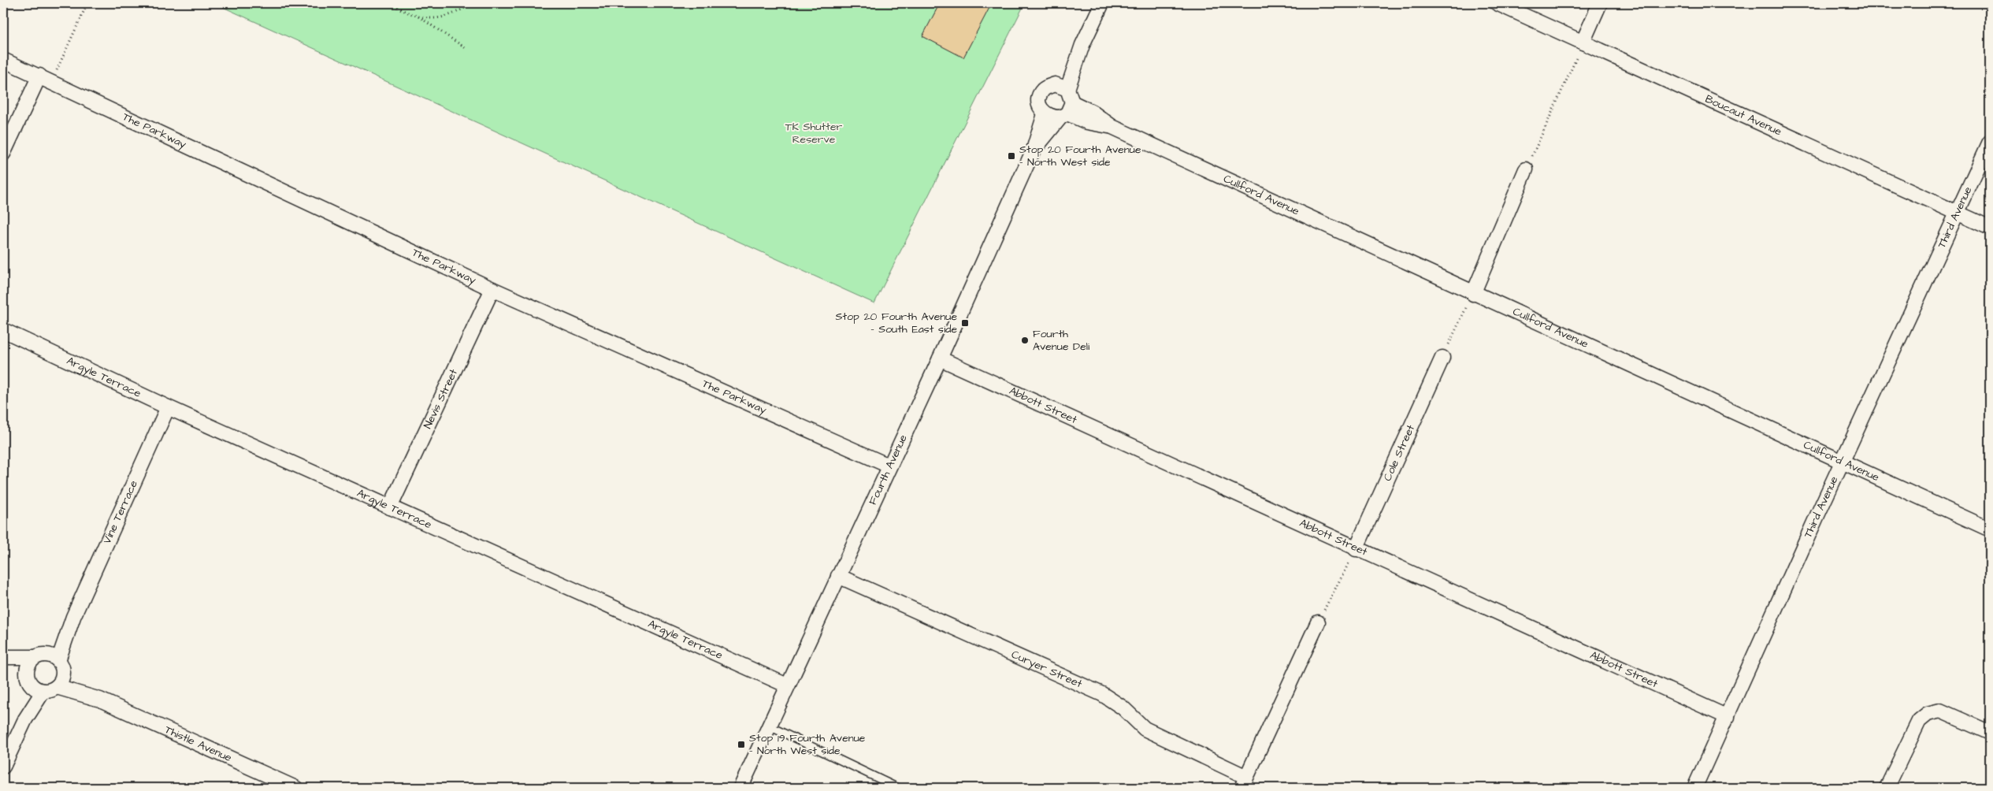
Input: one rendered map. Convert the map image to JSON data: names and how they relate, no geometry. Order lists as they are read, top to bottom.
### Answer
{
  "streets": {
    "street": [
      "Boucaut Avenue",
      "The Parkway",
      "Cullford Avenue",
      "Third Avenue",
      "Argyle Terrace",
      "Nevis Street",
      "Abbott Street",
      "Cole Street",
      "Fourth Avenue",
      "Vine Terrace",
      "Curyer Street",
      "Thistle Avenue"
    ]
  },
  "crossings": [
    ["Boucaut Avenue", "Third Avenue"],
    ["The Parkway", "Nevis Street"],
    ["The Parkway", "Fourth Avenue"],
    ["Cullford Avenue", "Third Avenue"],
    ["Cullford Avenue", "Fourth Avenue"],
    ["Third Avenue", "Abbott Street"],
    ["Argyle Terrace", "Nevis Street"],
    ["Argyle Terrace", "Fourth Avenue"],
    ["Argyle Terrace", "Vine Terrace"],
    ["Abbott Street", "Cole Street"],
    ["Abbott Street", "Fourth Avenue"],
    ["Fourth Avenue", "Curyer Street"],
    ["Vine Terrace", "Thistle Avenue"]
  ],
  "parks": ["TK Shutter Reserve"],
  "places": {
    "transit": ["Stop 20 Fourth Avenue - North West side", "Stop 20 Fourth Avenue - South East side", "Stop 19 Fourth Avenue - North West side"],
    "other": ["Fourth Avenue Deli"]
  }
}
